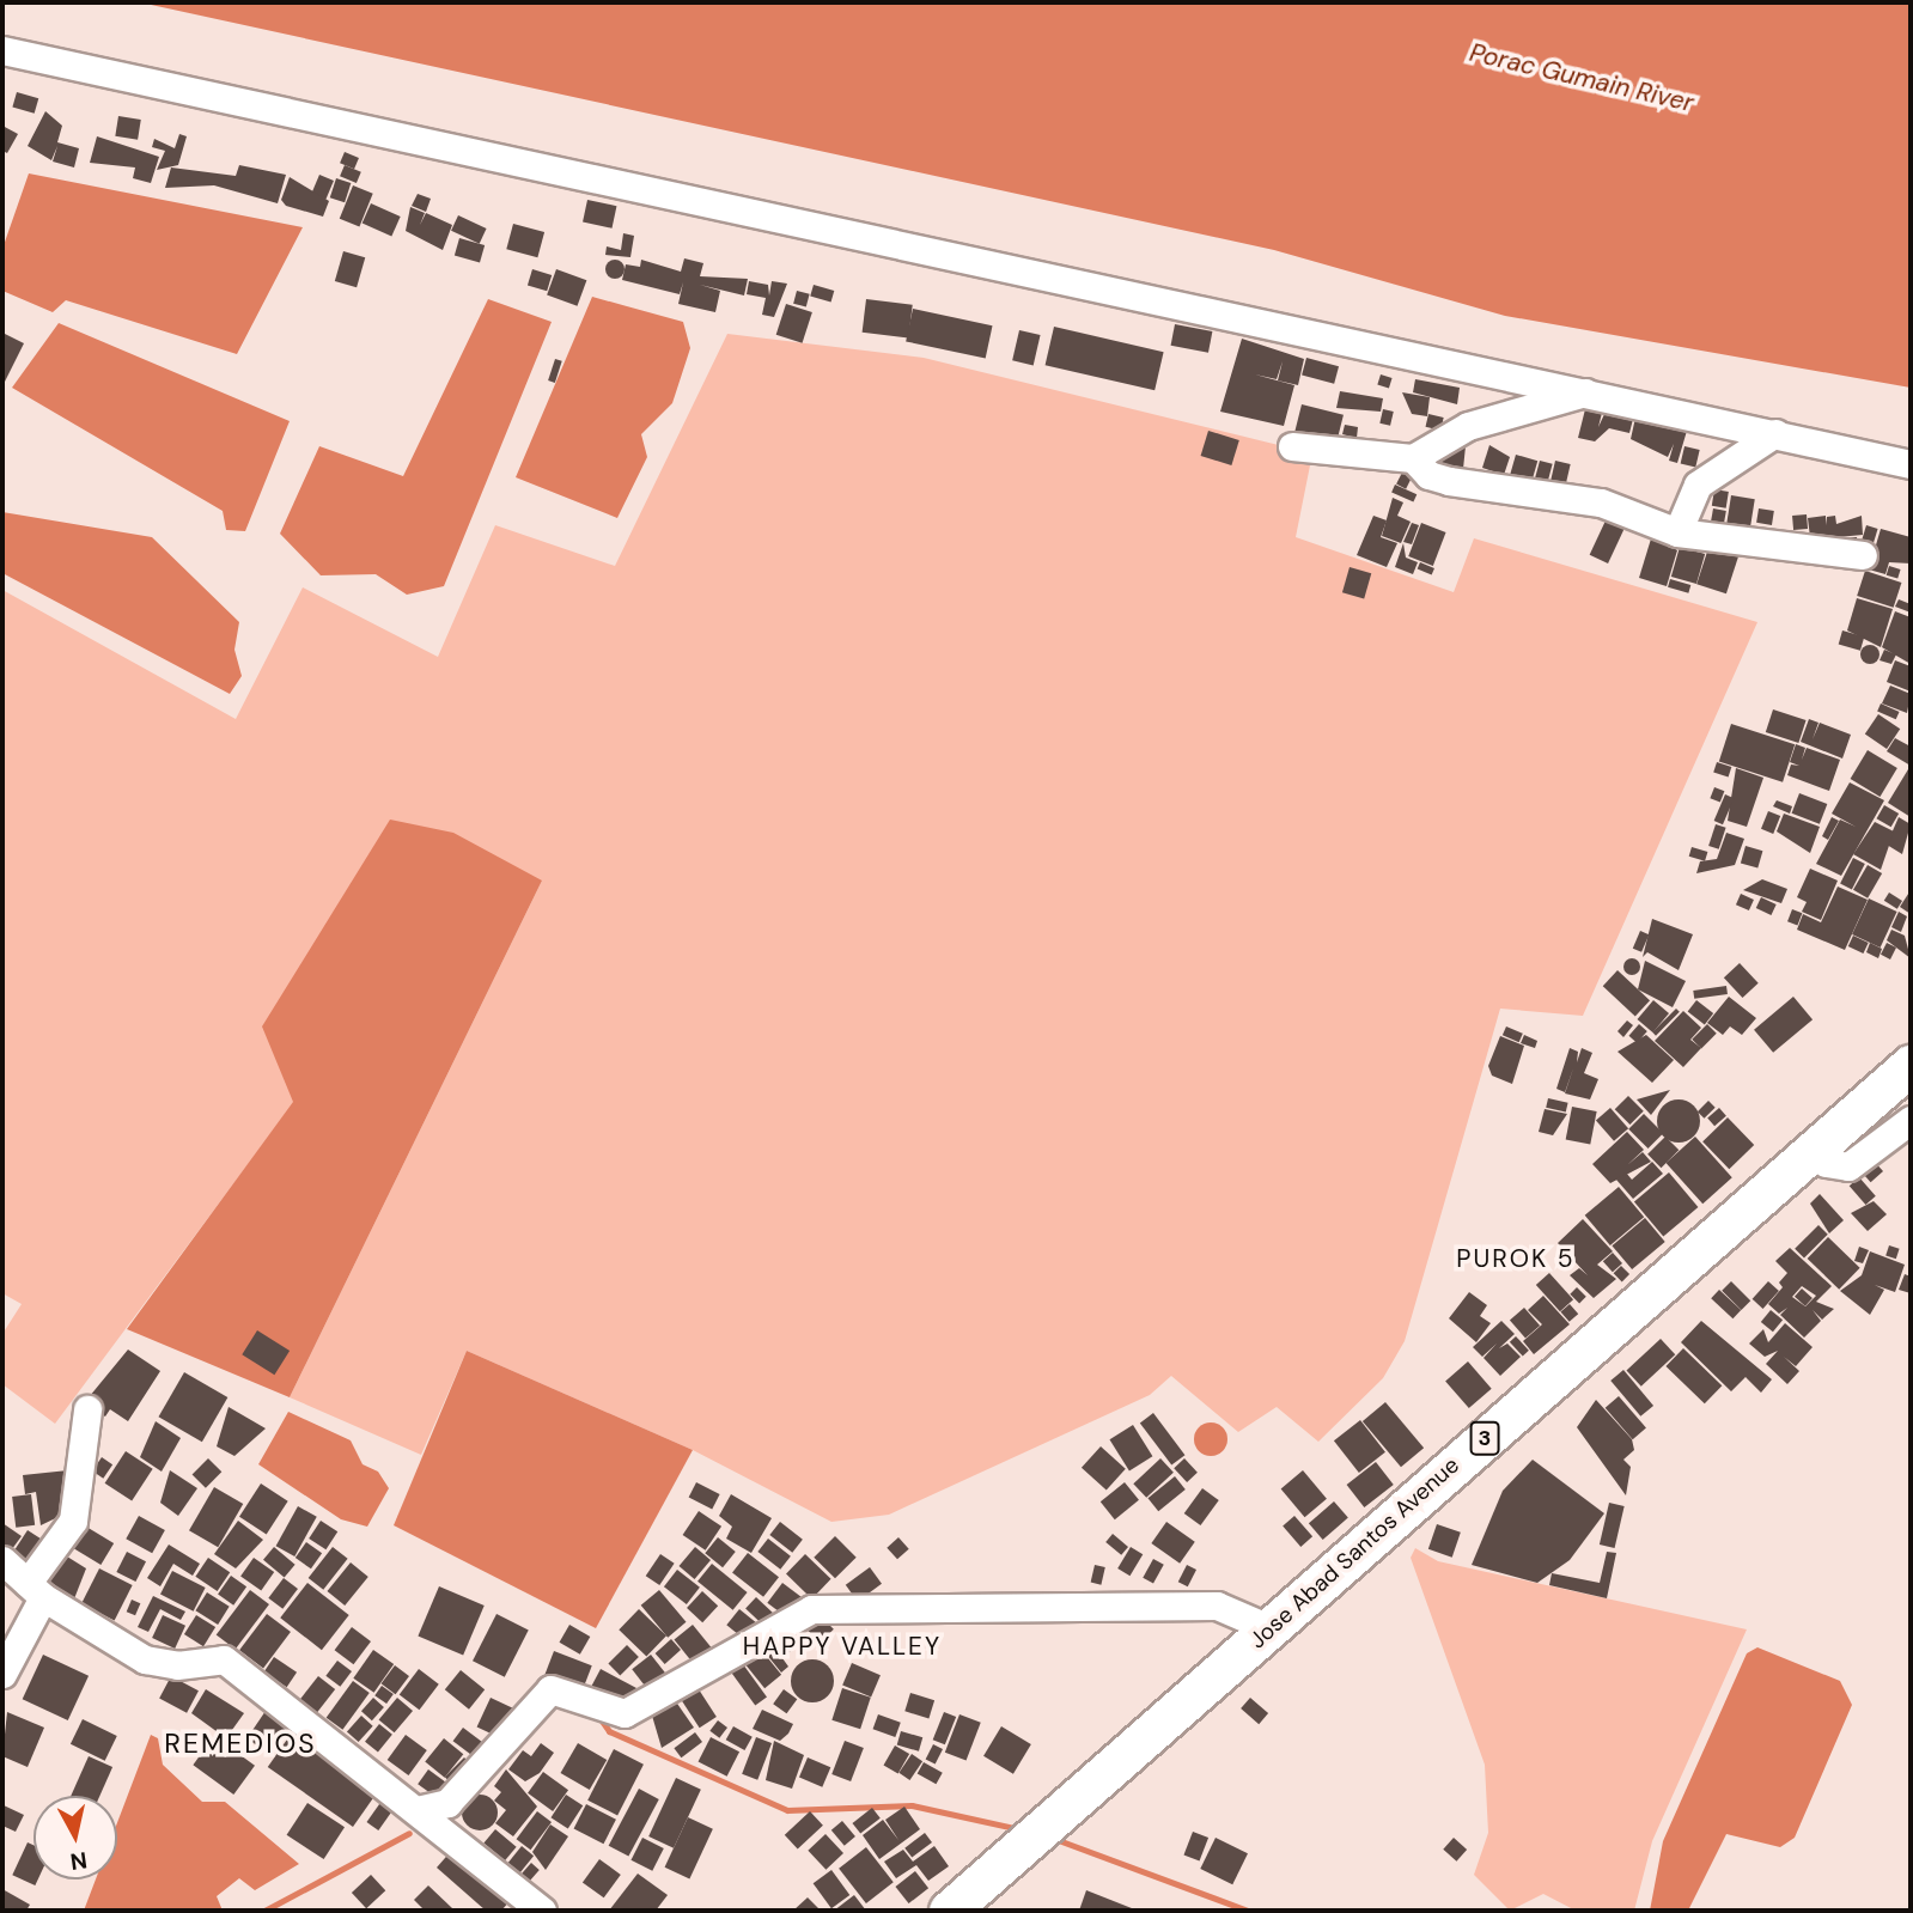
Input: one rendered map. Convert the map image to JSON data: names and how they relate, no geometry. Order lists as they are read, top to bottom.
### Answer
{
  "streets": {
    "highway": ["3", "Jose Abad Santos Avenue"]
  },
  "districts": ["PUROK 5", "HAPPY VALLEY", "REMEDIOS"],
  "water": ["Porac Gumain River"],
  "north": "bottom"
}
